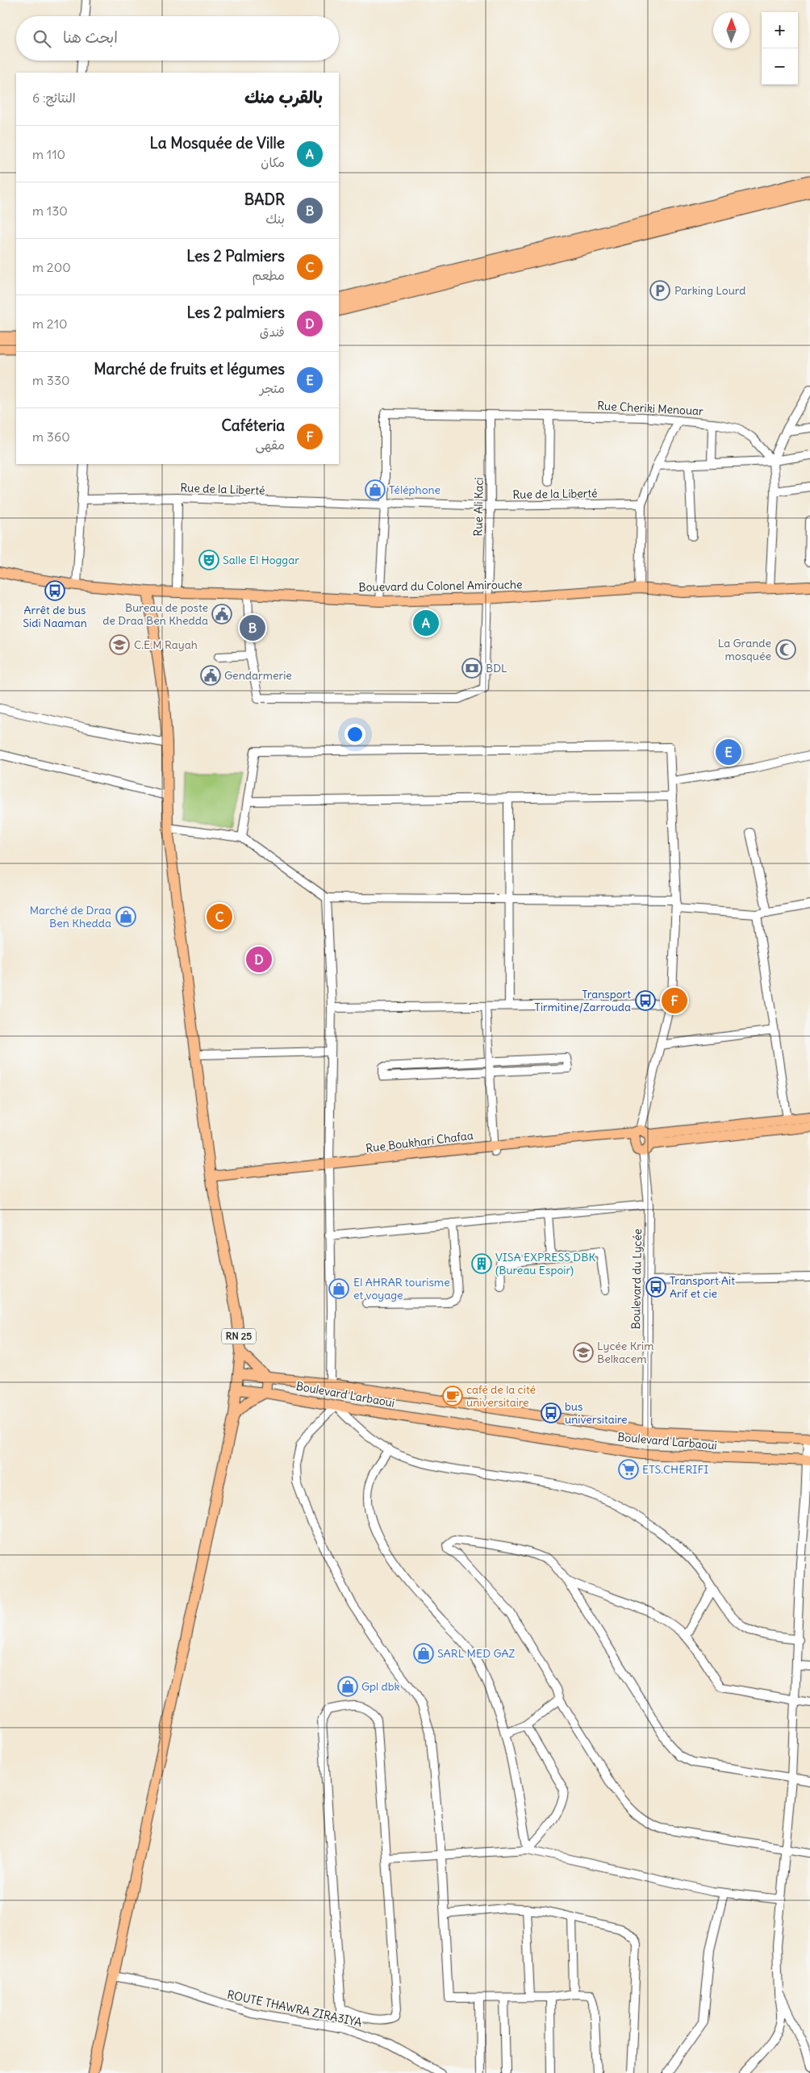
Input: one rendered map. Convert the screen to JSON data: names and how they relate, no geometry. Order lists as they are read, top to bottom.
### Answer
{
  "streets": {
    "main road": [
      "Bouevard du Colonel Amirouche",
      "Rue Boukhari Chafaa",
      "RN 25",
      "Boulevard Larbaoui"
    ],
    "street": [
      "Rue Cheriki Menouar",
      "Rue de la Liberté",
      "Rue Ali Kaci",
      "Boulevard du Lycée",
      "ROUTE THAWRA ZIRA3IYA"
    ]
  },
  "crossings": [
    ["Rue Cheriki Menouar", "Rue de la Liberté"],
    ["Rue Cheriki Menouar", "Rue Ali Kaci"],
    ["Rue de la Liberté", "Rue Ali Kaci"],
    ["Rue Ali Kaci", "Bouevard du Colonel Amirouche"],
    ["Bouevard du Colonel Amirouche", "RN 25"],
    ["Rue Boukhari Chafaa", "RN 25"],
    ["Boulevard du Lycée", "Boulevard Larbaoui"],
    ["RN 25", "Boulevard Larbaoui"],
    ["RN 25", "ROUTE THAWRA ZIRA3IYA"]
  ],
  "places": {
    "parking": ["Parking Lourd"],
    "shop": [
      "Téléphone",
      "Marché de Draa Ben Khedda",
      "El AHRAR tourisme et voyage",
      "SARL MED GAZ",
      "Gpl dbk"
    ],
    "theatre": ["Salle El Hoggar"],
    "bus stop": [
      "Arrêt de bus Sidi Naaman",
      "Transport Tirmitine/Zarrouda",
      "Transport Ait Arif et cie",
      "bus universitaire"
    ],
    "public building": ["Bureau de poste de Draa Ben Khedda", "Gendarmerie"],
    "school or university": ["C.E.M Rayah", "Lycée Krim Belkacem"],
    "mosque": ["La Grande mosquée"],
    "bank": ["BDL"],
    "building": ["VISA EXPRESS DBK (Bureau Espoir)"],
    "cafe": ["café de la cité universitaire"],
    "supermarket": ["ETS.CHERIFI"]
  },
  "north": "top",
  "page": {
    "map_buttons": ["+", "−"],
    "search": "ابحث هنا",
    "heading": ["بالقرب منك", "النتائج: 6"],
    "list": [
      {
        "mark": "A",
        "name": "La Mosquée de Ville",
        "note": "مكان",
        "value": "110 m"
      },
      {
        "mark": "B",
        "name": "BADR",
        "note": "بنك",
        "value": "130 m"
      },
      {
        "mark": "C",
        "name": "Les 2 Palmiers",
        "note": "مطعم",
        "value": "200 m"
      },
      {
        "mark": "D",
        "name": "Les 2 palmiers",
        "note": "فندق",
        "value": "210 m"
      },
      {
        "mark": "E",
        "name": "Marché de fruits et légumes",
        "note": "متجر",
        "value": "330 m"
      },
      {
        "mark": "F",
        "name": "Caféteria",
        "note": "مقهى",
        "value": "360 m"
      }
    ],
    "pins": [
      "A",
      "B",
      "E",
      "C",
      "D",
      "F"
    ]
  }
}
